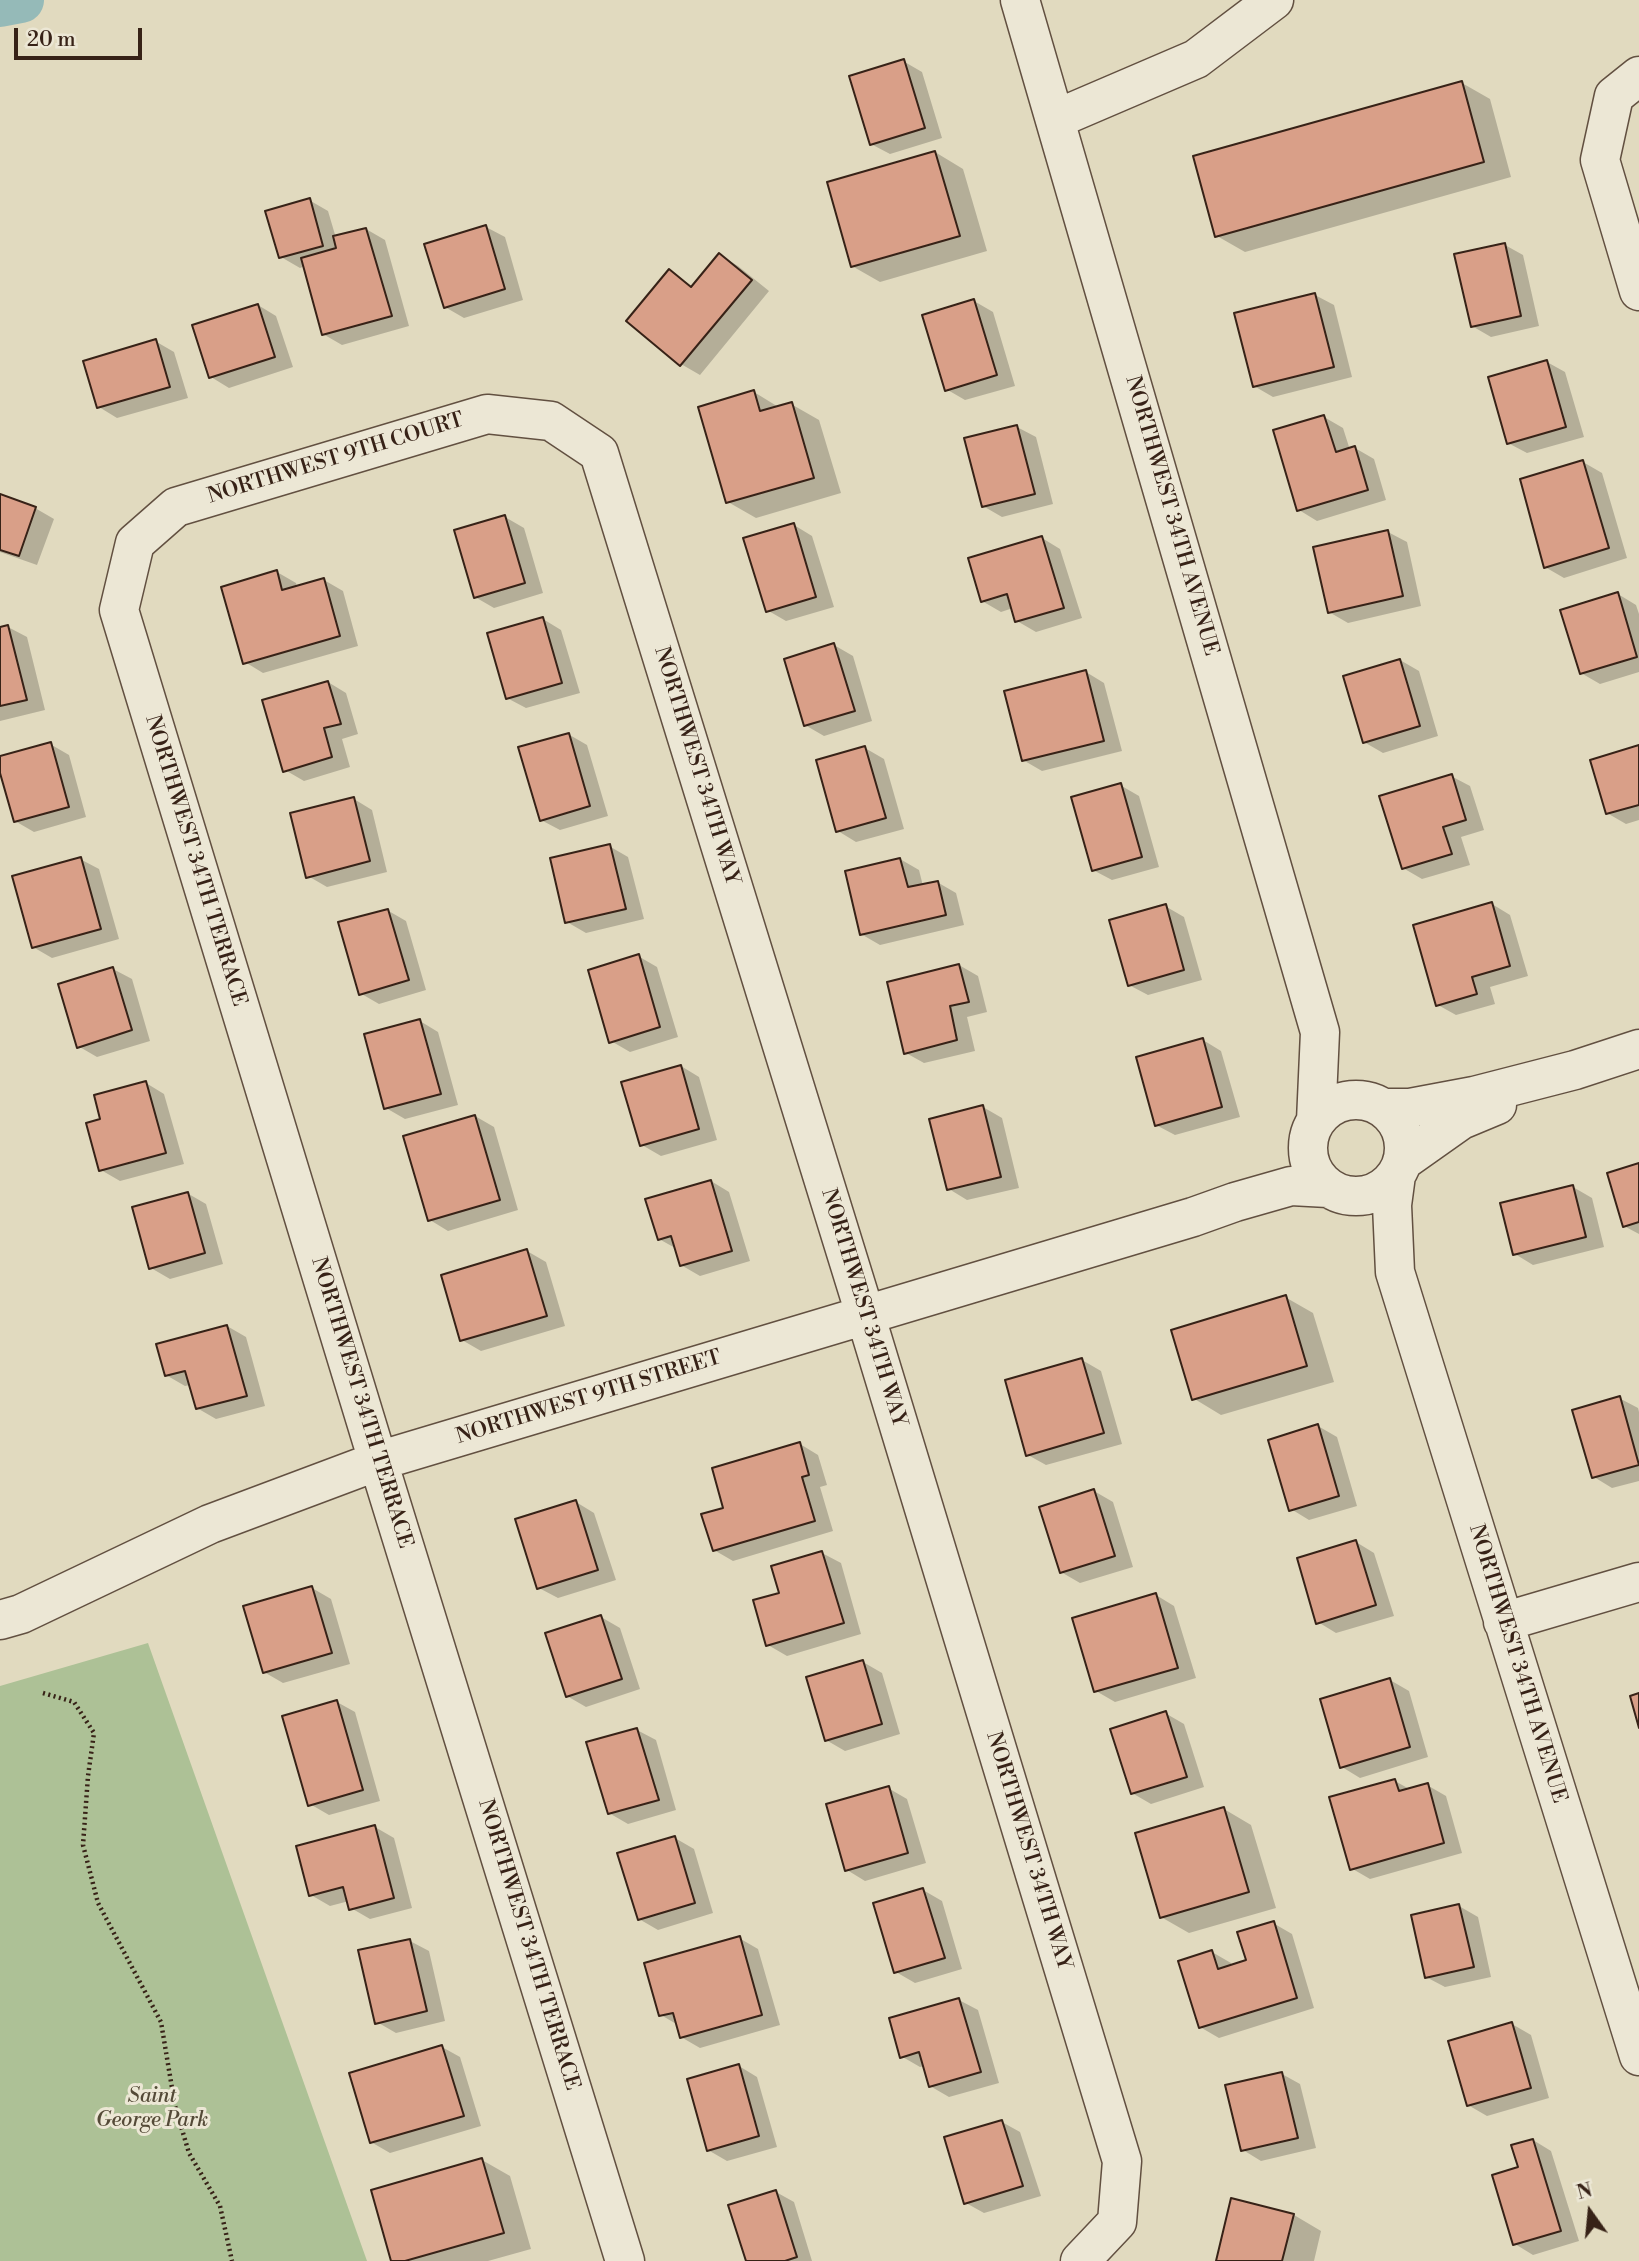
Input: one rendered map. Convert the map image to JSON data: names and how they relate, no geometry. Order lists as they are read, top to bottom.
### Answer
{
  "streets": {
    "street": [
      "NORTHWEST 9TH COURT",
      "NORTHWEST 34TH AVENUE",
      "NORTHWEST 34TH WAY",
      "NORTHWEST 34TH TERRACE",
      "NORTHWEST 9TH STREET"
    ]
  },
  "crossings": [
    ["NORTHWEST 9TH COURT", "NORTHWEST 34TH WAY"],
    ["NORTHWEST 9TH COURT", "NORTHWEST 34TH TERRACE"],
    ["NORTHWEST 34TH AVENUE", "NORTHWEST 9TH STREET"],
    ["NORTHWEST 34TH WAY", "NORTHWEST 9TH STREET"],
    ["NORTHWEST 34TH TERRACE", "NORTHWEST 9TH STREET"]
  ],
  "parks": ["Saint George Park"],
  "scale_bar": "20 m",
  "north": "top"
}
